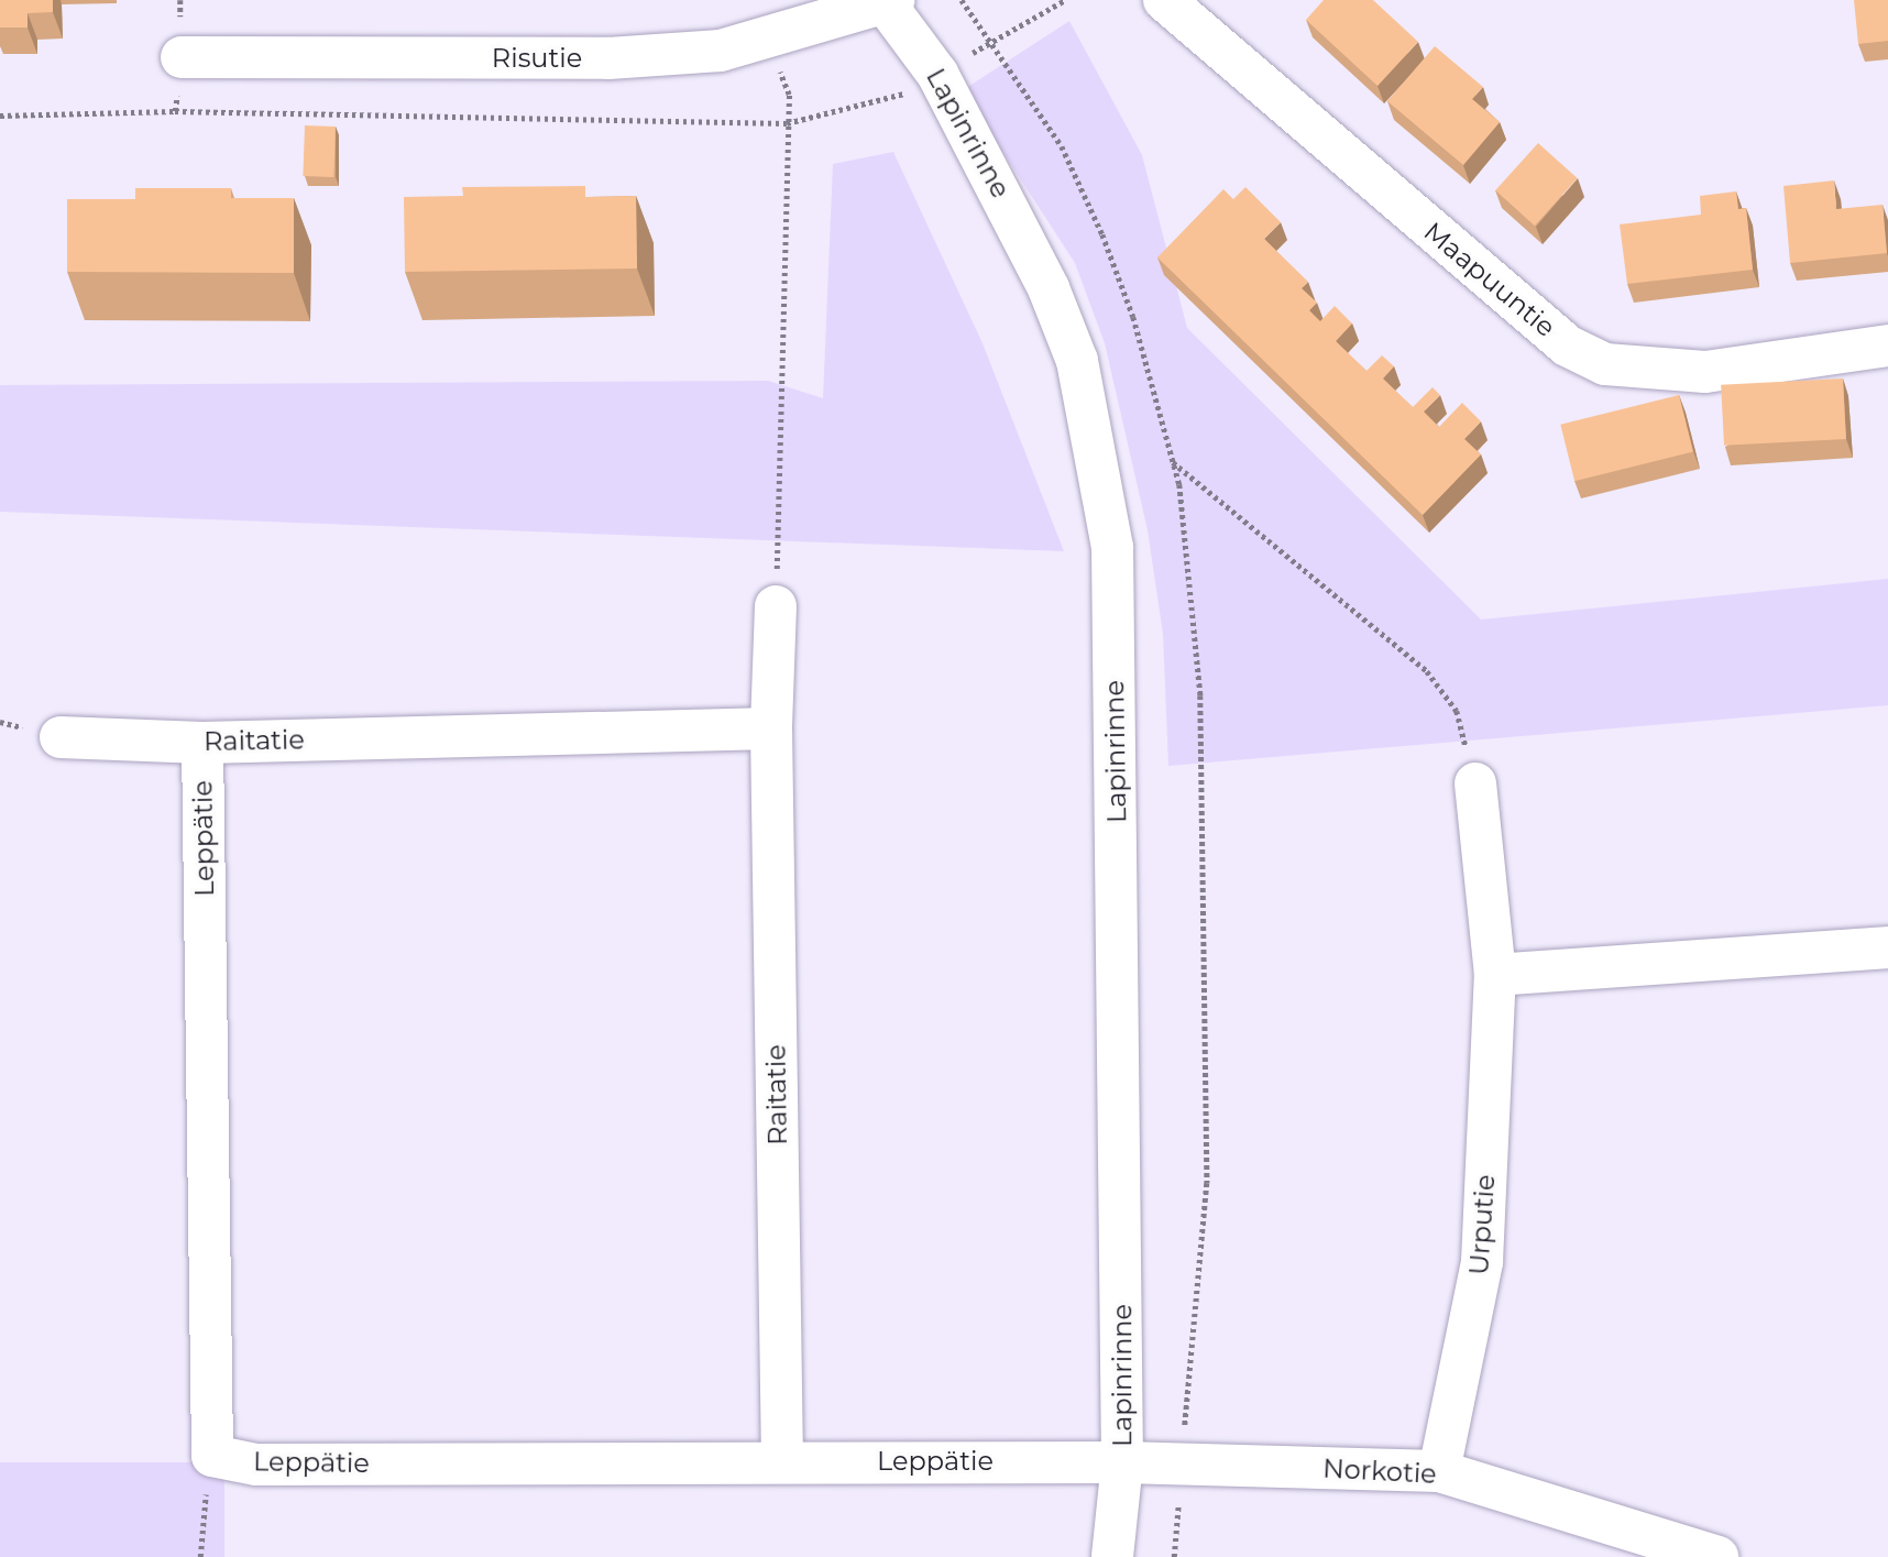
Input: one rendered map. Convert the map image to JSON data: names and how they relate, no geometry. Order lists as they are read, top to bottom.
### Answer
{
  "streets": {
    "street": [
      "Risutie",
      "Lapinrinne",
      "Maapuuntie",
      "Raitatie",
      "Leppätie",
      "Urputie",
      "Norkotie"
    ]
  },
  "crossings": [
    ["Risutie", "Lapinrinne"],
    ["Lapinrinne", "Leppätie"],
    ["Lapinrinne", "Norkotie"],
    ["Raitatie", "Leppätie"],
    ["Leppätie", "Norkotie"],
    ["Urputie", "Norkotie"]
  ]
}
